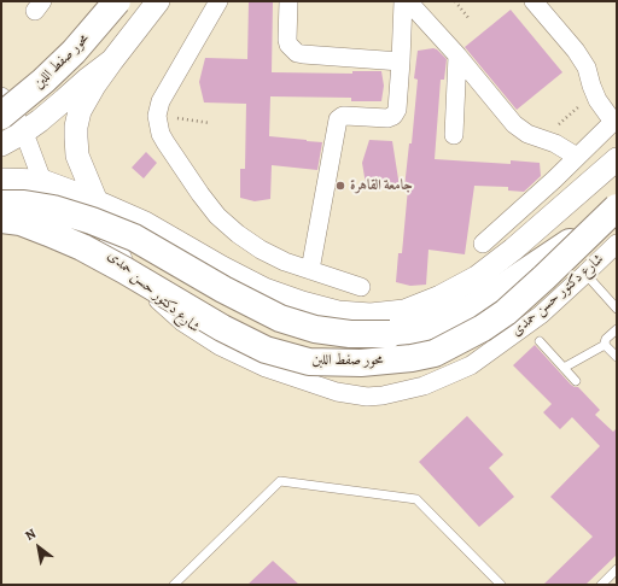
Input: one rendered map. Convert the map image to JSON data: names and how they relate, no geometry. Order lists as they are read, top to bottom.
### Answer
{
  "streets": {
    "main road": ["محور صفط اللبن"],
    "street": ["شارع دكتور حسن حمدى"]
  },
  "places": ["جامعة القاهرة"],
  "north": "top left"
}
